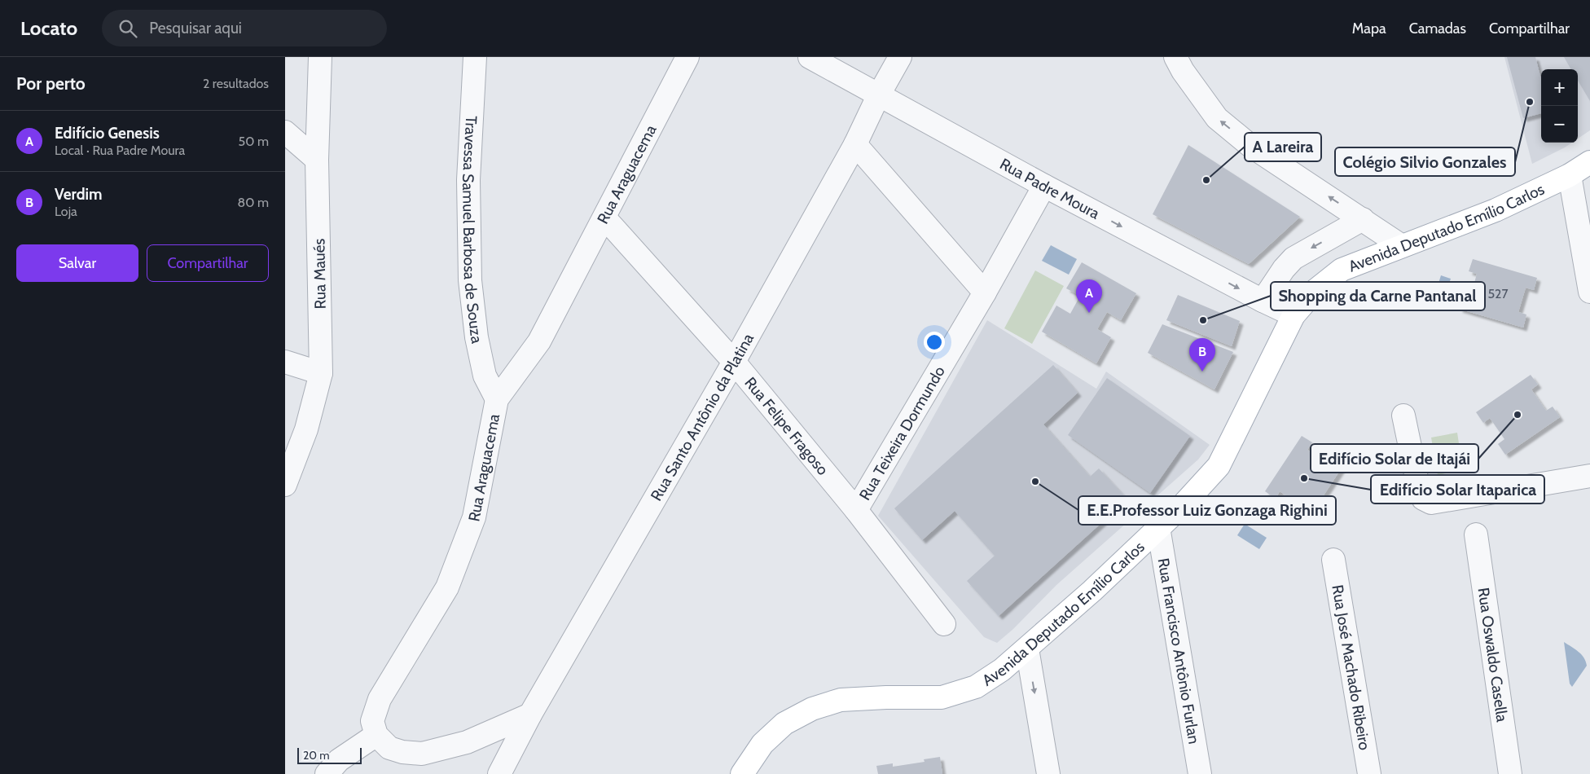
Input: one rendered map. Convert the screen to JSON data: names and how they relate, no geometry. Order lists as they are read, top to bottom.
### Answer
{
  "streets": {
    "main road": ["Avenida Deputado Emílio Carlos"],
    "street": [
      "Rua Araguacema",
      "Rua Padre Moura",
      "Travessa Samuel Barbosa de Souza",
      "Rua Maués",
      "Rua Santo Antônio da Platina",
      "Rua Felipe Fragoso",
      "Rua Teixeira Dormundo",
      "Rua Francisco Antônio Furlan",
      "Rua Oswaldo Casella",
      "Rua José Machado Ribeiro"
    ]
  },
  "crossings": [
    ["Rua Araguacema", "Travessa Samuel Barbosa de Souza"],
    ["Rua Araguacema", "Rua Felipe Fragoso"],
    ["Rua Padre Moura", "Avenida Deputado Emílio Carlos"],
    ["Rua Padre Moura", "Rua Santo Antônio da Platina"],
    ["Rua Padre Moura", "Rua Teixeira Dormundo"],
    ["Avenida Deputado Emílio Carlos", "Rua Francisco Antônio Furlan"],
    ["Rua Santo Antônio da Platina", "Rua Felipe Fragoso"],
    ["Rua Felipe Fragoso", "Rua Teixeira Dormundo"]
  ],
  "places": [
    "Colégio Silvio Gonzales",
    "A Lareira",
    "Shopping da Carne Pantanal",
    "Edifício Solar de Itajái",
    "Edifício Solar Itaparica",
    "E.E.Professor Luiz Gonzaga Righini"
  ],
  "house_numbers": ["527"],
  "scale_bar": "20 m",
  "page": {
    "header": "Locato",
    "search": "Pesquisar aqui",
    "nav": ["Mapa", "Camadas", "Compartilhar"],
    "heading": ["Por perto", "2 resultados"],
    "map_buttons": ["+", "−"],
    "list": [
      {
        "mark": "A",
        "name": "Edifício Genesis",
        "note": "Local · Rua Padre Moura",
        "value": "50 m"
      },
      {
        "mark": "B",
        "name": "Verdim",
        "note": "Loja",
        "value": "80 m"
      }
    ],
    "buttons": ["Salvar", "Compartilhar"],
    "pins": ["A", "B"],
    "scale": "20 m"
  }
}
